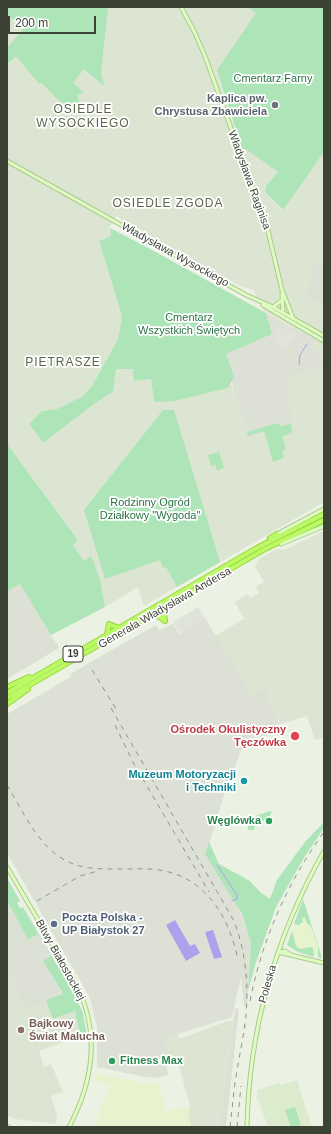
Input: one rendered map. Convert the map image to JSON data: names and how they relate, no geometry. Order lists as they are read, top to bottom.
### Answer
{
  "streets": {
    "highway": ["Generała Władysława Andersa", "19"],
    "street": [
      "Władysława Raginisa",
      "Władysława Wysockiego",
      "Bitwy Białostockiej",
      "Poleska"
    ]
  },
  "crossings": [
    ["Władysława Raginisa", "Władysława Wysockiego"]
  ],
  "districts": ["OSIEDLE WYSOCKIEGO", "OSIEDLE ZGODA", "PIETRASZE"],
  "parks": ["Cmentarz Farny", "Cmentarz Wszystkich Świętych", "Rodzinny Ogród Działkowy \"Wygoda\""],
  "places": [
    "Kaplica pw. Chrystusa Zbawiciela",
    "Ośrodek Okulistyczny Tęczówka",
    "Muzeum Motoryzacji i Techniki",
    "Węglówka",
    "Poczta Polska - UP Białystok 27",
    "Bajkowy Świat Malucha",
    "Fitness Max"
  ],
  "scale_bar": "200 m"
}
